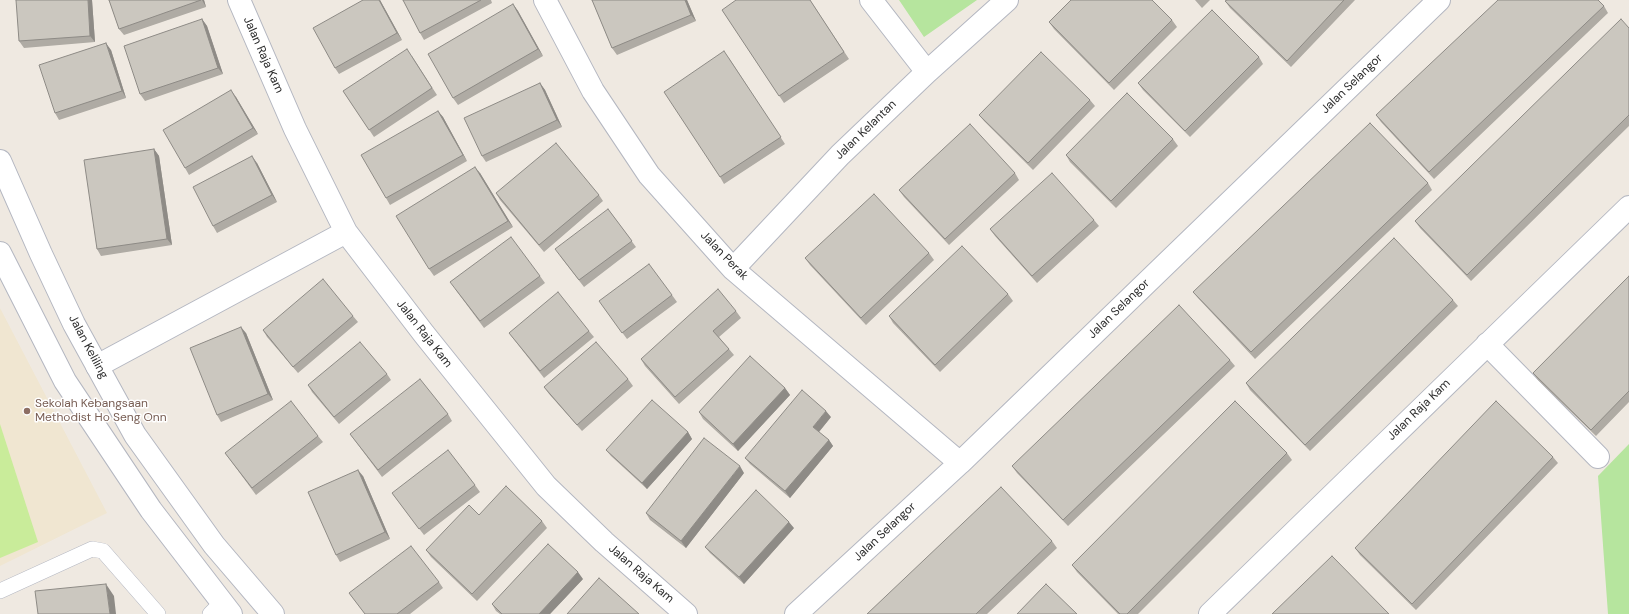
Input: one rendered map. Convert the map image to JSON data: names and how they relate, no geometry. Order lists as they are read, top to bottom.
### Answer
{
  "streets": {
    "street": [
      "Jalan Raja Kam",
      "Jalan Selangor",
      "Jalan Kelantan",
      "Jalan Perak",
      "Jalan Keliling"
    ]
  },
  "crossings": [
    ["Jalan Selangor", "Jalan Perak"],
    ["Jalan Kelantan", "Jalan Perak"]
  ],
  "places": ["Sekolah Kebangsaan Methodist Ho Seng Onn"]
}
